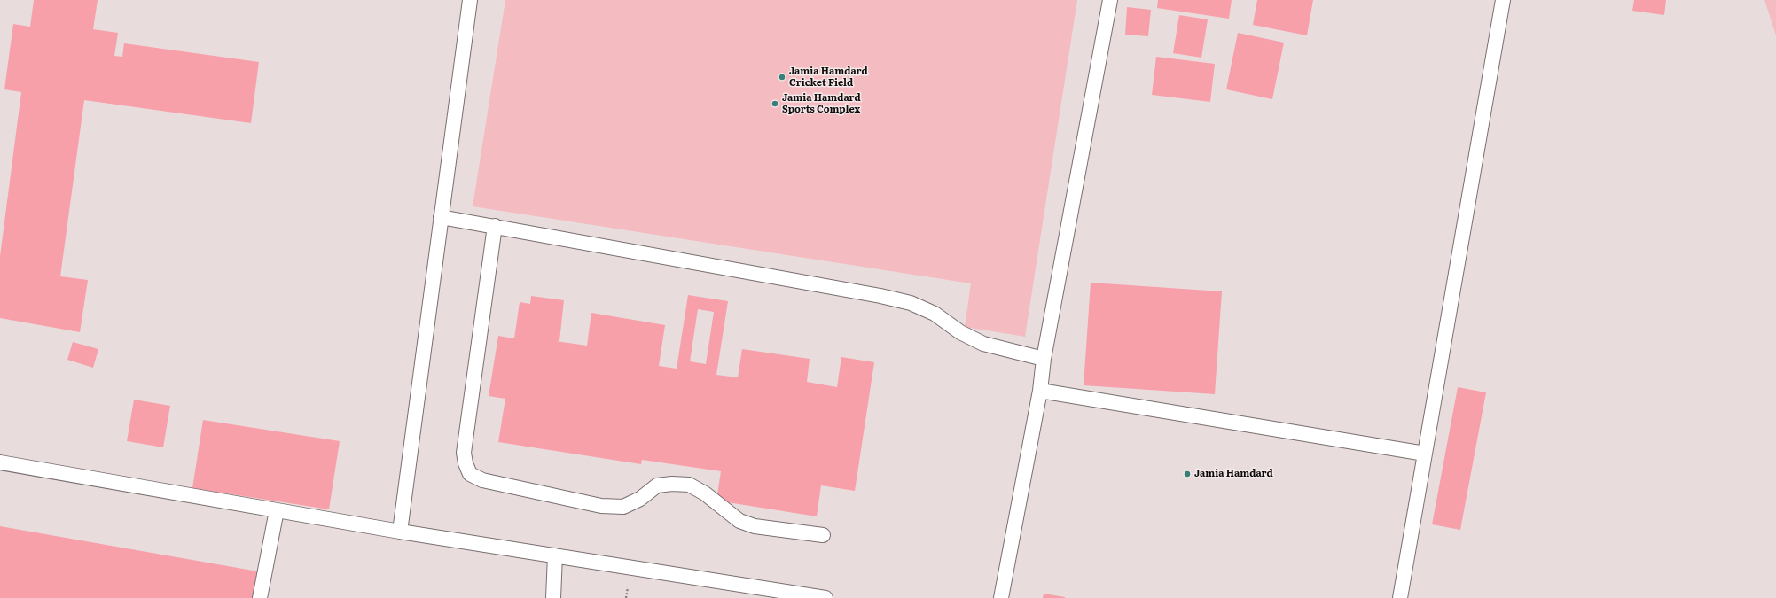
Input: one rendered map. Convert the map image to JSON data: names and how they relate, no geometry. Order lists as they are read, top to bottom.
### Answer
{
  "places": ["Jamia Hamdard Cricket Field", "Jamia Hamdard Sports Complex", "Jamia Hamdard"]
}
